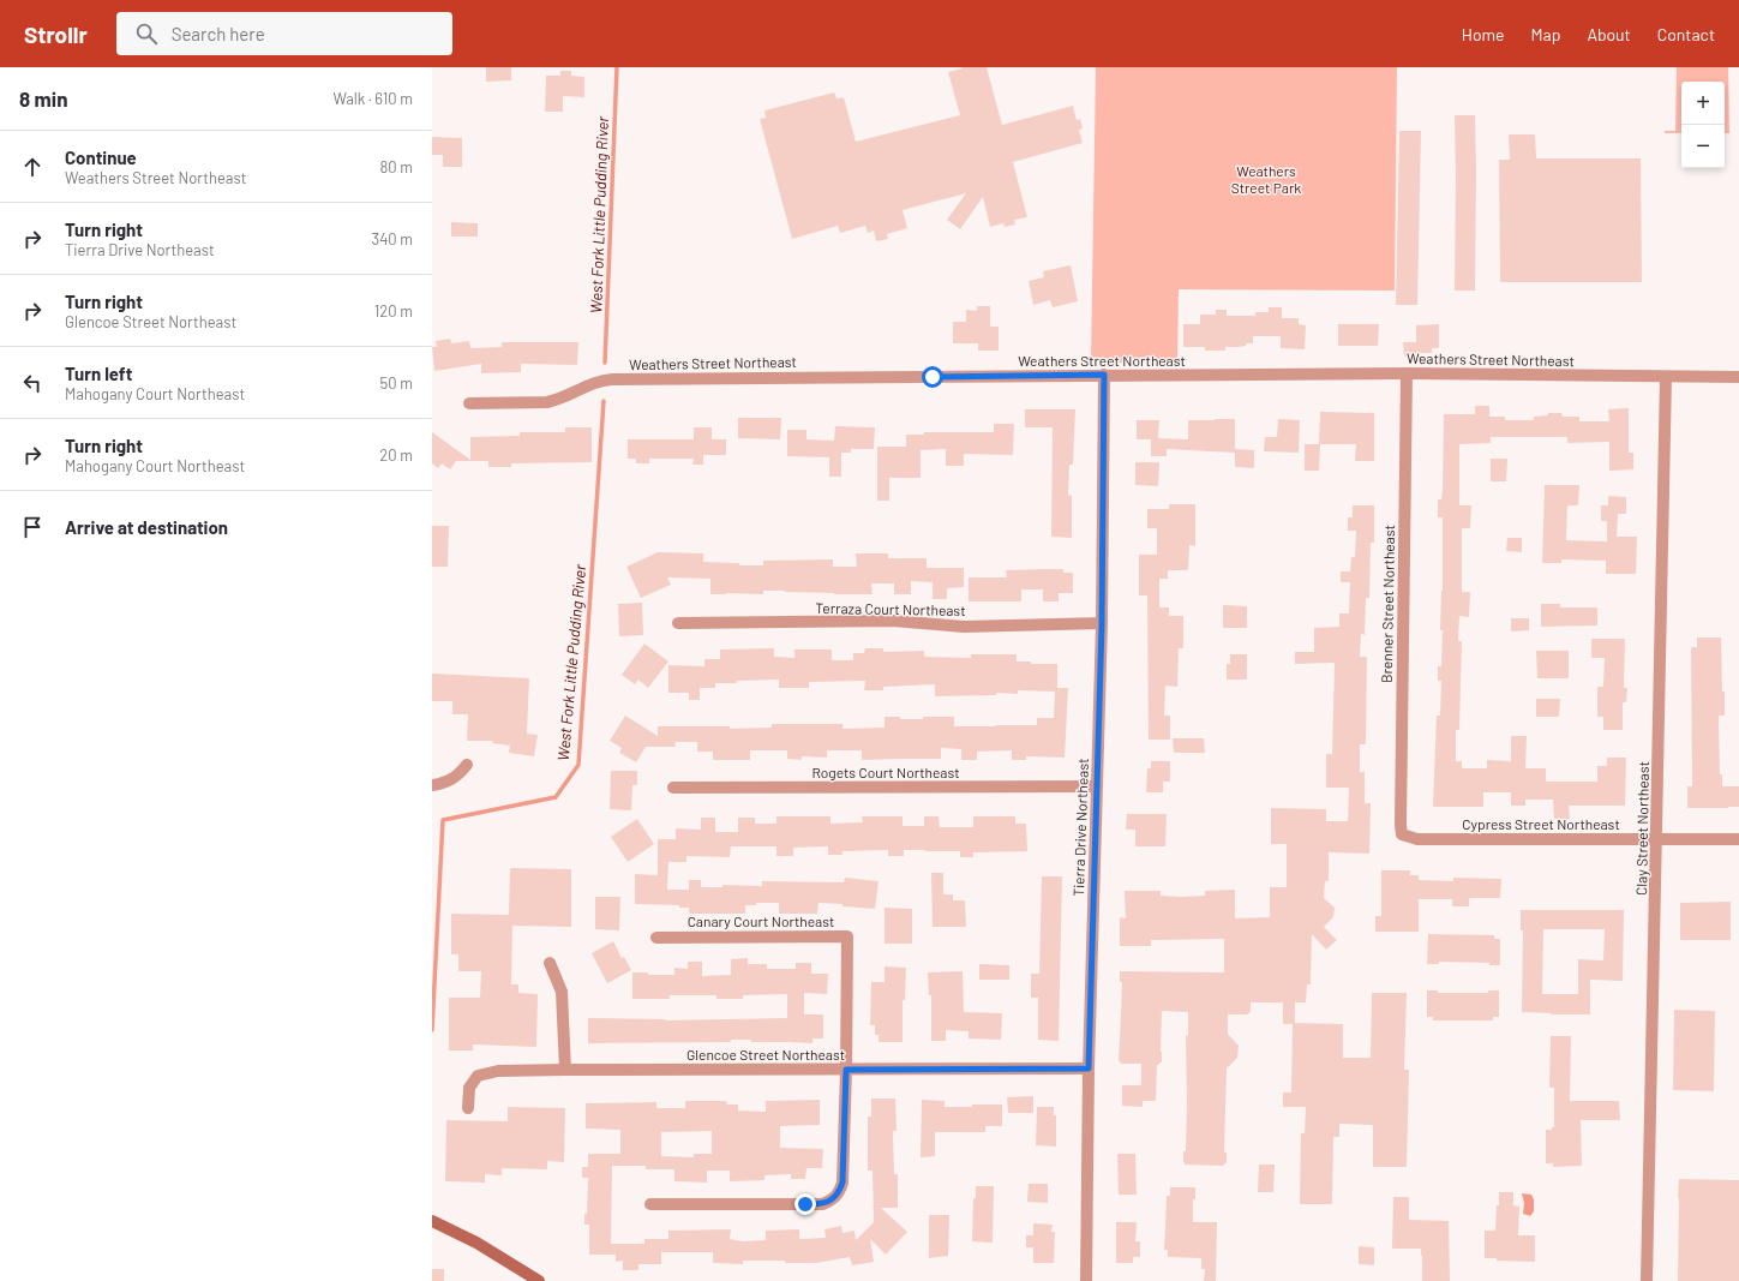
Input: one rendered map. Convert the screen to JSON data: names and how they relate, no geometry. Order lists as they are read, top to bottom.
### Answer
{
  "streets": {
    "street": [
      "Weathers Street Northeast",
      "Brenner Street Northeast",
      "Terraza Court Northeast",
      "Rogets Court Northeast",
      "Cypress Street Northeast",
      "Tierra Drive Northeast",
      "Clay Street Northeast",
      "Canary Court Northeast",
      "Glencoe Street Northeast"
    ]
  },
  "crossings": [
    ["Weathers Street Northeast", "Brenner Street Northeast"],
    ["Weathers Street Northeast", "Tierra Drive Northeast"],
    ["Weathers Street Northeast", "Clay Street Northeast"],
    ["Brenner Street Northeast", "Cypress Street Northeast"],
    ["Terraza Court Northeast", "Tierra Drive Northeast"],
    ["Rogets Court Northeast", "Tierra Drive Northeast"],
    ["Cypress Street Northeast", "Clay Street Northeast"],
    ["Tierra Drive Northeast", "Glencoe Street Northeast"],
    ["Canary Court Northeast", "Glencoe Street Northeast"]
  ],
  "water": ["West Fork Little Pudding River"],
  "parks": ["Weathers Street Park"],
  "page": {
    "header": "Strollr",
    "search": "Search here",
    "nav": [
      "Home",
      "Map",
      "About",
      "Contact"
    ],
    "heading": ["8 min", "Walk · 610 m"],
    "map_buttons": ["+", "−"],
    "list": [
      ["Continue", "Weathers Street Northeast", "80 m"],
      ["Turn right", "Tierra Drive Northeast", "340 m"],
      ["Turn right", "Glencoe Street Northeast", "120 m"],
      ["Turn left", "Mahogany Court Northeast", "50 m"],
      ["Turn right", "Mahogany Court Northeast", "20 m"],
      "Arrive at destination"
    ]
  }
}
